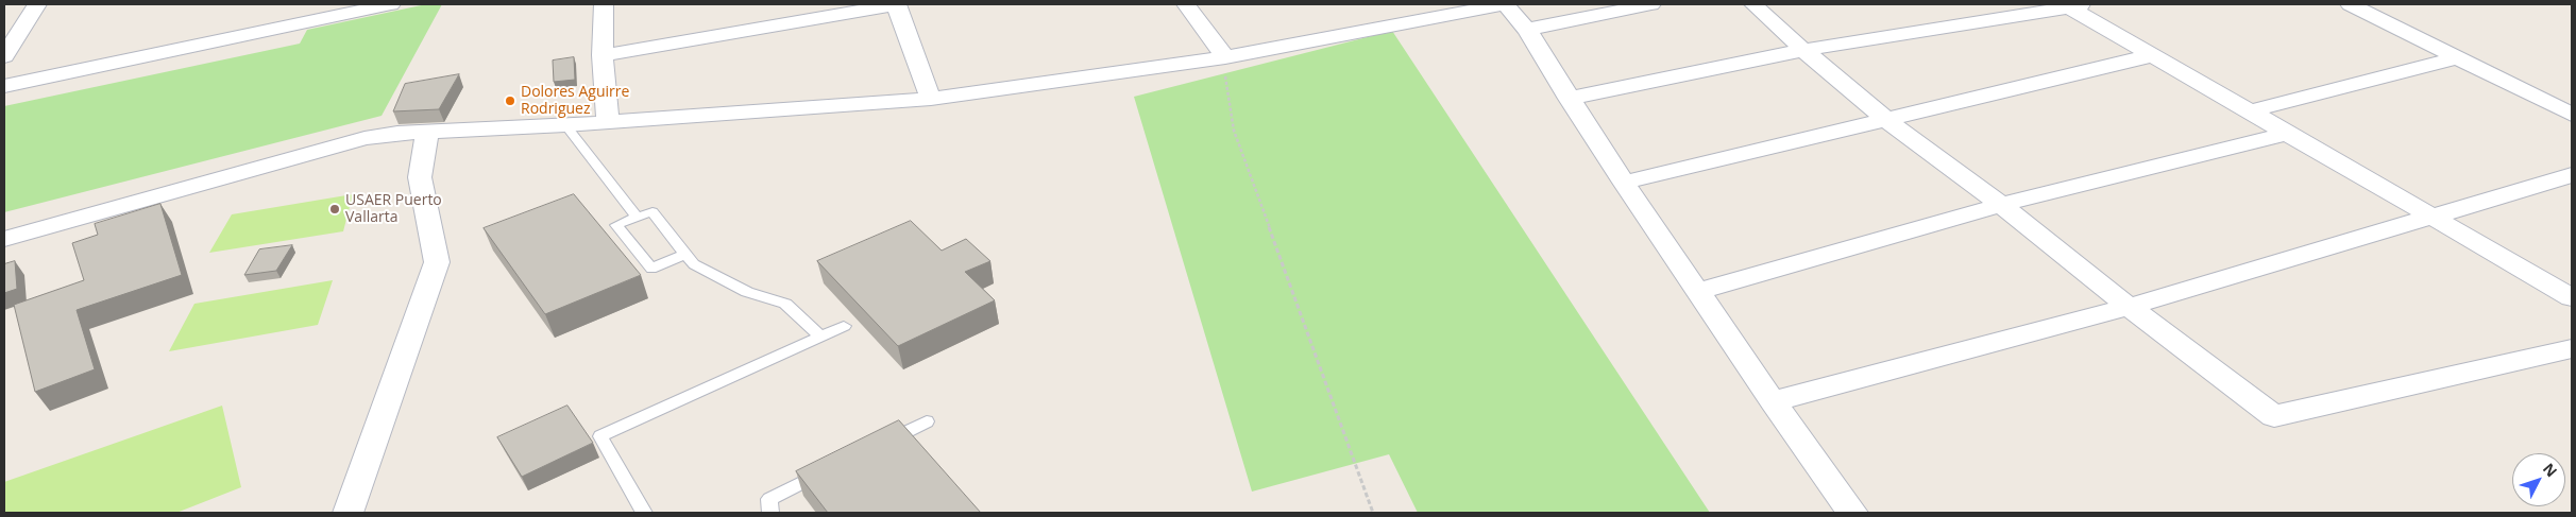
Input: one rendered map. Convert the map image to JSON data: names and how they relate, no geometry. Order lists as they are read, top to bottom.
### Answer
{
  "places": ["Dolores Aguirre Rodriguez", "USAER Puerto Vallarta"],
  "north": "top right"
}
